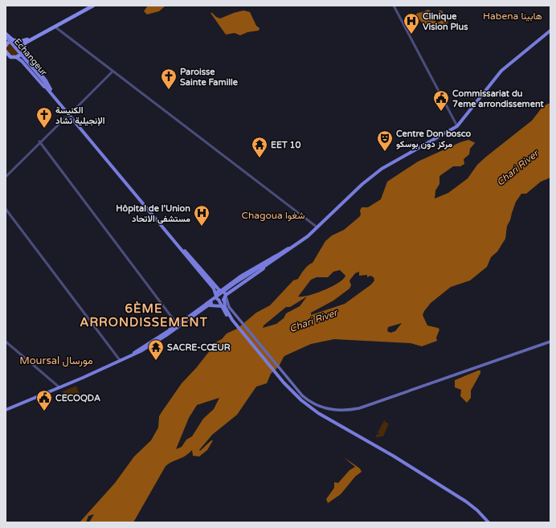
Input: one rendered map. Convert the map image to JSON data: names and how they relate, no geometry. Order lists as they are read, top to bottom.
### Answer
{
  "streets": {
    "main road": ["Echangeur"]
  },
  "districts": [
    "Habena هابينا",
    "Chagoua شغوا",
    "6ÈME ARRONDISSEMENT",
    "Moursal مورسال"
  ],
  "water": ["Chari River"],
  "places": {
    "hospital": ["Clinique Vision Plus", "Hôpital de l'Union مستشفى الاتحاد"],
    "church": ["Paroisse Sainte Famille", "الكنيسة الإنجيلية تشاد"],
    "public building": ["Commissariat du 7eme arrondissement", "CECOQDA"],
    "theatre": ["Centre Don bosco مركز دون بوسكو"],
    "temple": ["EET 10", "SACRE-CŒUR"]
  }
}
